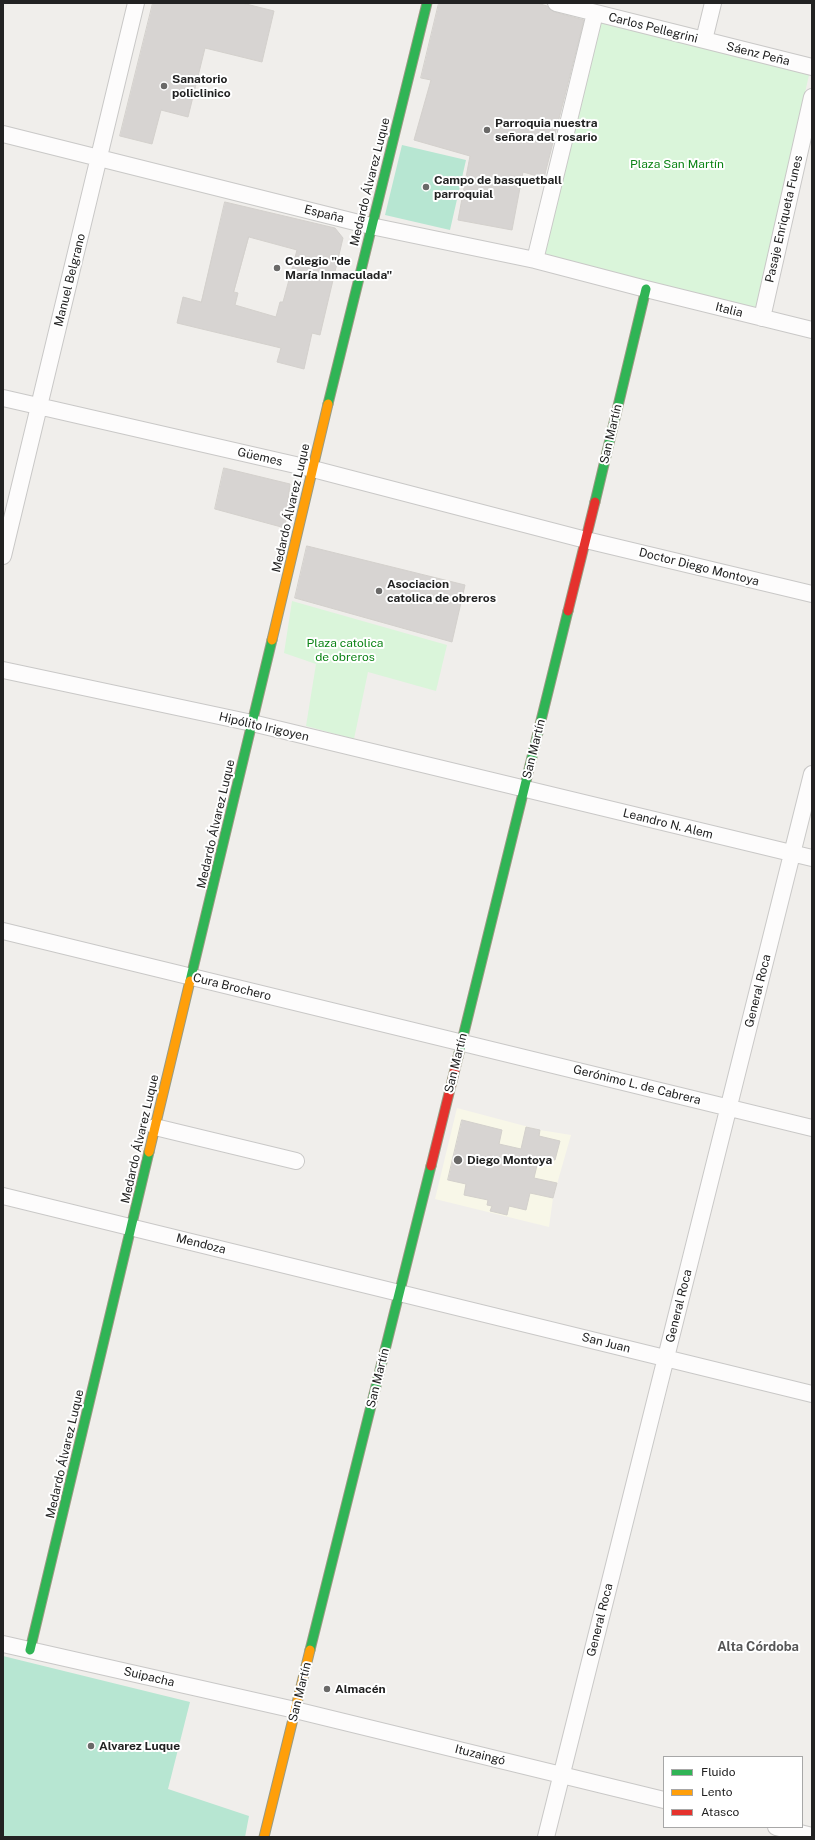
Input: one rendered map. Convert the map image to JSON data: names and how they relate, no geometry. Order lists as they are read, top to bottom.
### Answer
{
  "streets": {
    "street": [
      "Carlos Pellegrini",
      "Sáenz Peña",
      "Medardo Álvarez Luque",
      "España",
      "Pasaje Enriqueta Funes",
      "Manuel Belgrano",
      "Italia",
      "San Martín",
      "Güemes",
      "Doctor Diego Montoya",
      "Hipólito Irigoyen",
      "Leandro N. Alem",
      "Cura Brochero",
      "General Roca",
      "Gerónimo L. de Cabrera",
      "Mendoza",
      "San Juan",
      "Suipacha",
      "Ituzaingó"
    ]
  },
  "crossings": [
    ["Carlos Pellegrini", "Sáenz Peña"],
    ["Medardo Álvarez Luque", "España"],
    ["Medardo Álvarez Luque", "Güemes"],
    ["Medardo Álvarez Luque", "Hipólito Irigoyen"],
    ["Medardo Álvarez Luque", "Cura Brochero"],
    ["Medardo Álvarez Luque", "Mendoza"],
    ["Medardo Álvarez Luque", "Suipacha"],
    ["España", "Manuel Belgrano"],
    ["España", "Italia"],
    ["España", "San Martín"],
    ["Pasaje Enriqueta Funes", "Italia"],
    ["Manuel Belgrano", "Güemes"],
    ["Italia", "San Martín"],
    ["San Martín", "Güemes"],
    ["San Martín", "Doctor Diego Montoya"],
    ["San Martín", "Hipólito Irigoyen"],
    ["San Martín", "Leandro N. Alem"],
    ["San Martín", "Cura Brochero"],
    ["San Martín", "Gerónimo L. de Cabrera"],
    ["San Martín", "Mendoza"],
    ["San Martín", "San Juan"],
    ["San Martín", "Suipacha"],
    ["San Martín", "Ituzaingó"],
    ["Güemes", "Doctor Diego Montoya"],
    ["Hipólito Irigoyen", "Leandro N. Alem"],
    ["Leandro N. Alem", "General Roca"],
    ["Cura Brochero", "Gerónimo L. de Cabrera"],
    ["General Roca", "Gerónimo L. de Cabrera"],
    ["General Roca", "San Juan"],
    ["General Roca", "Ituzaingó"],
    ["Mendoza", "San Juan"],
    ["Suipacha", "Ituzaingó"]
  ],
  "districts": ["Alta Córdoba"],
  "parks": ["Plaza San Martín", "Plaza catolica de obreros"],
  "places": [
    "Sanatorio policlinico",
    "Parroquia nuestra señora del rosario",
    "Campo de basquetball parroquial",
    "Colegio \"de María Inmaculada\"",
    "Asociacion catolica de obreros",
    "Diego Montoya",
    "Almacén",
    "Alvarez Luque"
  ],
  "legend": ["Fluido", "Lento", "Atasco"]
}
